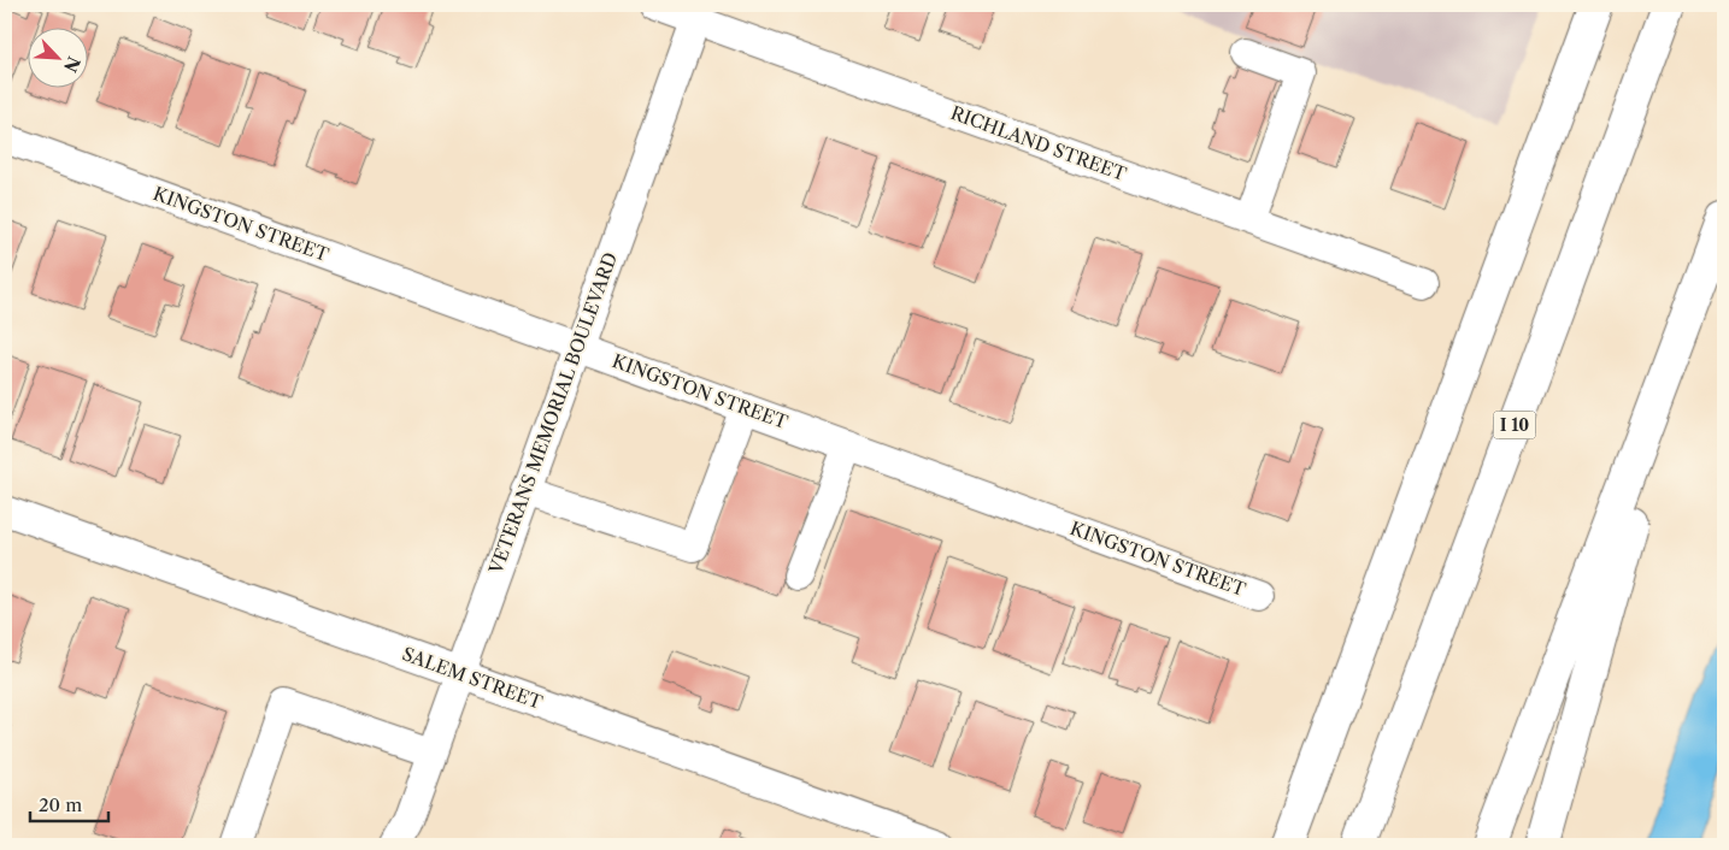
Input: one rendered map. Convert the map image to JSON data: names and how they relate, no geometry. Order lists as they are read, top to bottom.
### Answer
{
  "streets": {
    "highway": ["I 10"],
    "street": [
      "RICHLAND STREET",
      "KINGSTON STREET",
      "VETERANS MEMORIAL BOULEVARD",
      "SALEM STREET"
    ]
  },
  "crossings": [
    ["RICHLAND STREET", "VETERANS MEMORIAL BOULEVARD"],
    ["KINGSTON STREET", "VETERANS MEMORIAL BOULEVARD"],
    ["VETERANS MEMORIAL BOULEVARD", "SALEM STREET"]
  ],
  "scale_bar": "20 m",
  "north": "bottom right"
}
